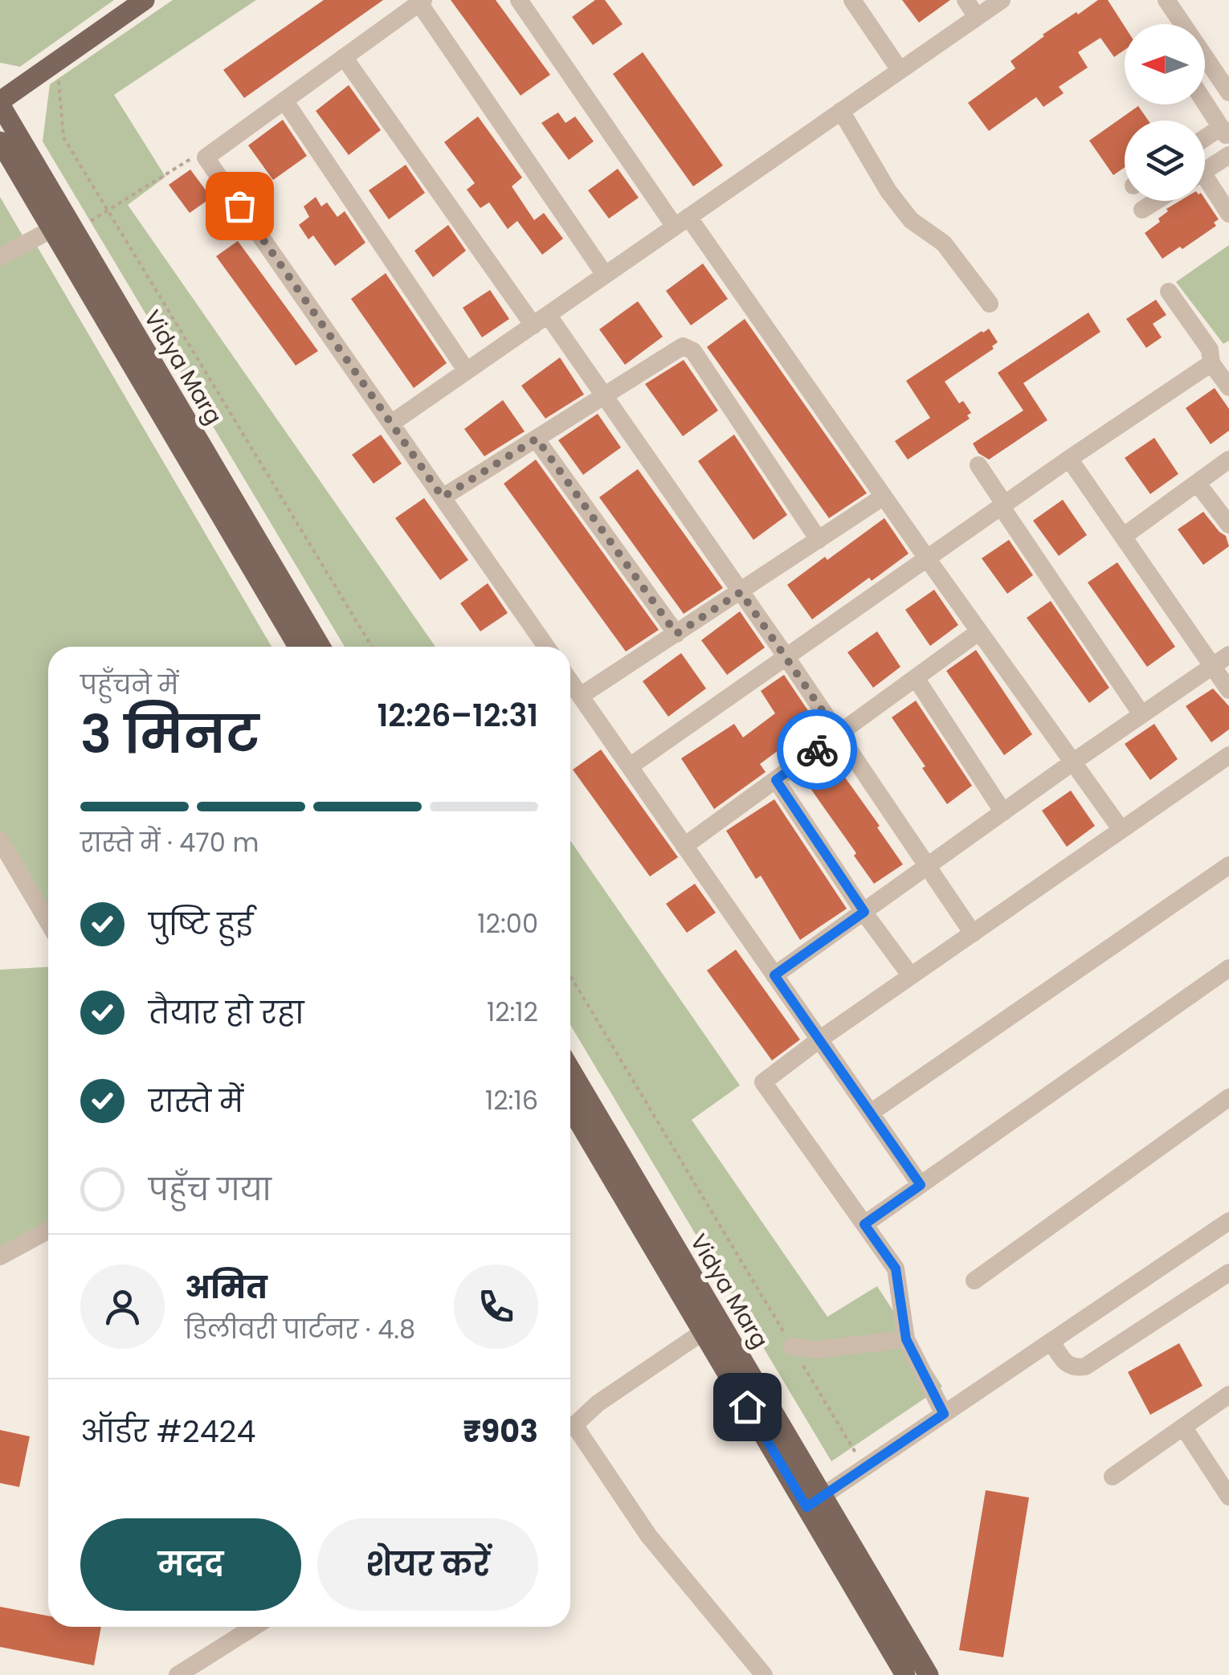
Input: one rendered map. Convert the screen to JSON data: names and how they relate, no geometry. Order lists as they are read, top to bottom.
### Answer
{
  "streets": {
    "main road": ["Vidya Marg"]
  },
  "north": "left",
  "page": {
    "heading": ["3 मिनट", "पहुँचने में", "12:26–12:31"],
    "panel": [
      "अमित",
      "डिलीवरी पार्टनर · 4.8",
      "ऑर्डर #2424",
      "₹903"
    ],
    "bar": "रास्ते में · 470 m",
    "list": [
      ["पुष्टि हुई", "12:00"],
      ["तैयार हो रहा", "12:12"],
      ["रास्ते में", "12:16"],
      "पहुँच गया"
    ],
    "buttons": ["मदद", "शेयर करें"]
  }
}
